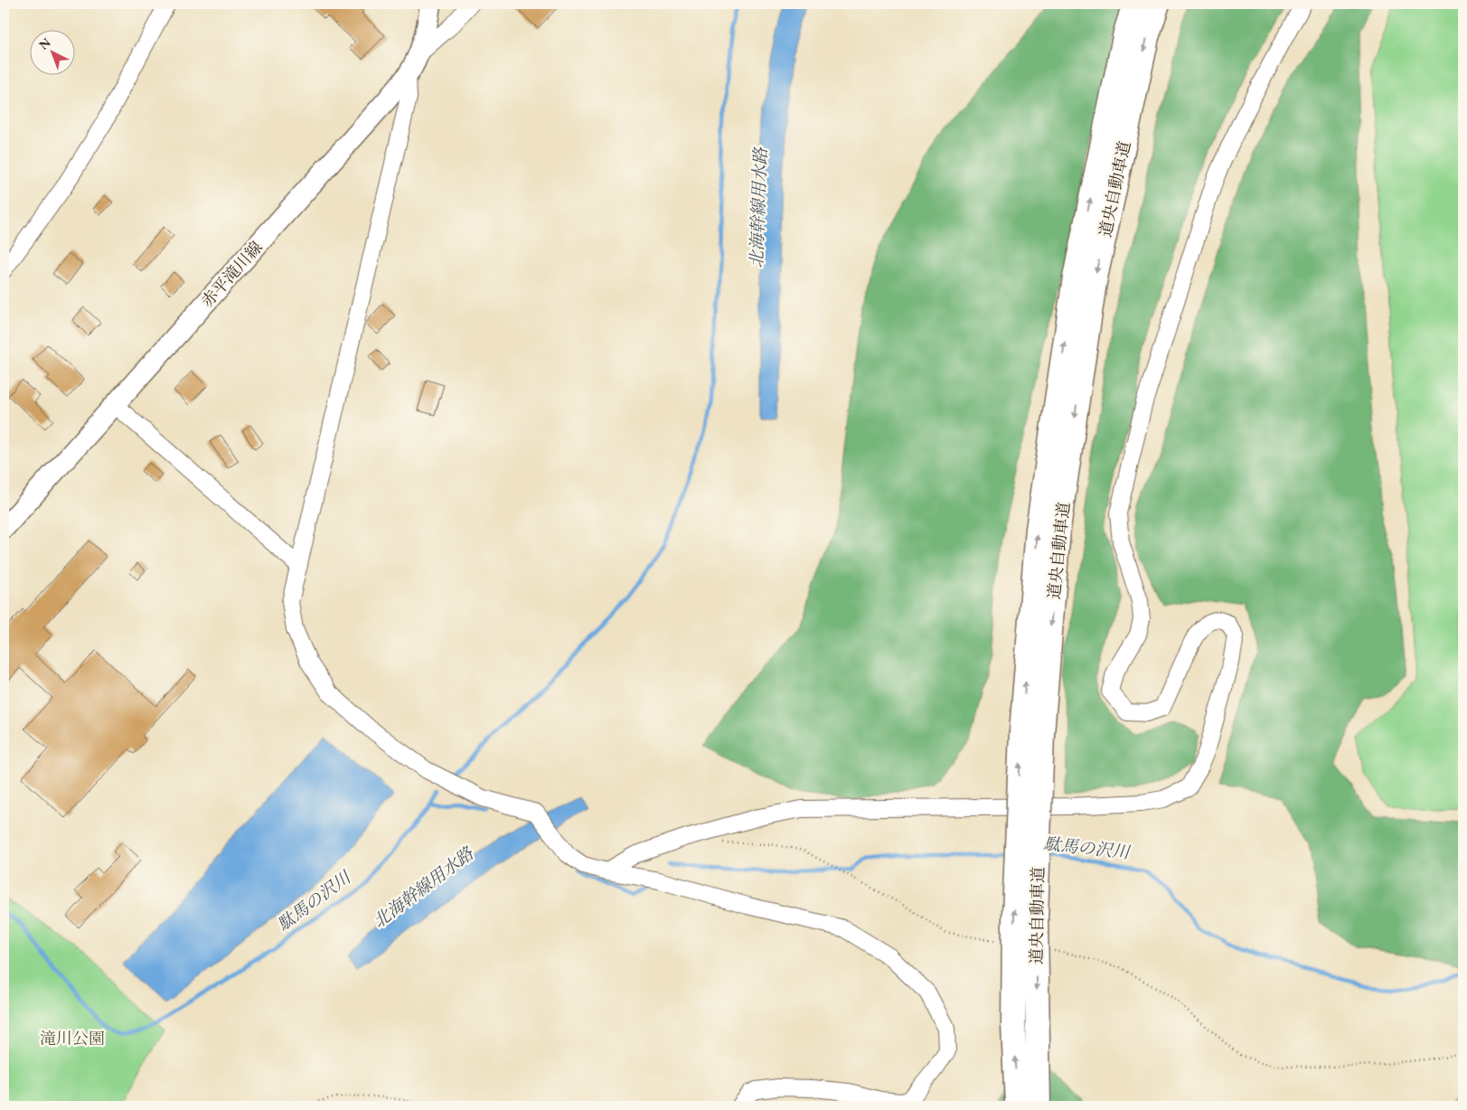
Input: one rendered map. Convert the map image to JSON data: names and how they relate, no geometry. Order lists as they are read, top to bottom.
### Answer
{
  "streets": {
    "highway": ["道央自動車道"],
    "main road": ["赤平滝川線"]
  },
  "water": ["北海幹線用水路", "駄馬の沢川"],
  "parks": ["滝川公園"],
  "north": "top left"
}
